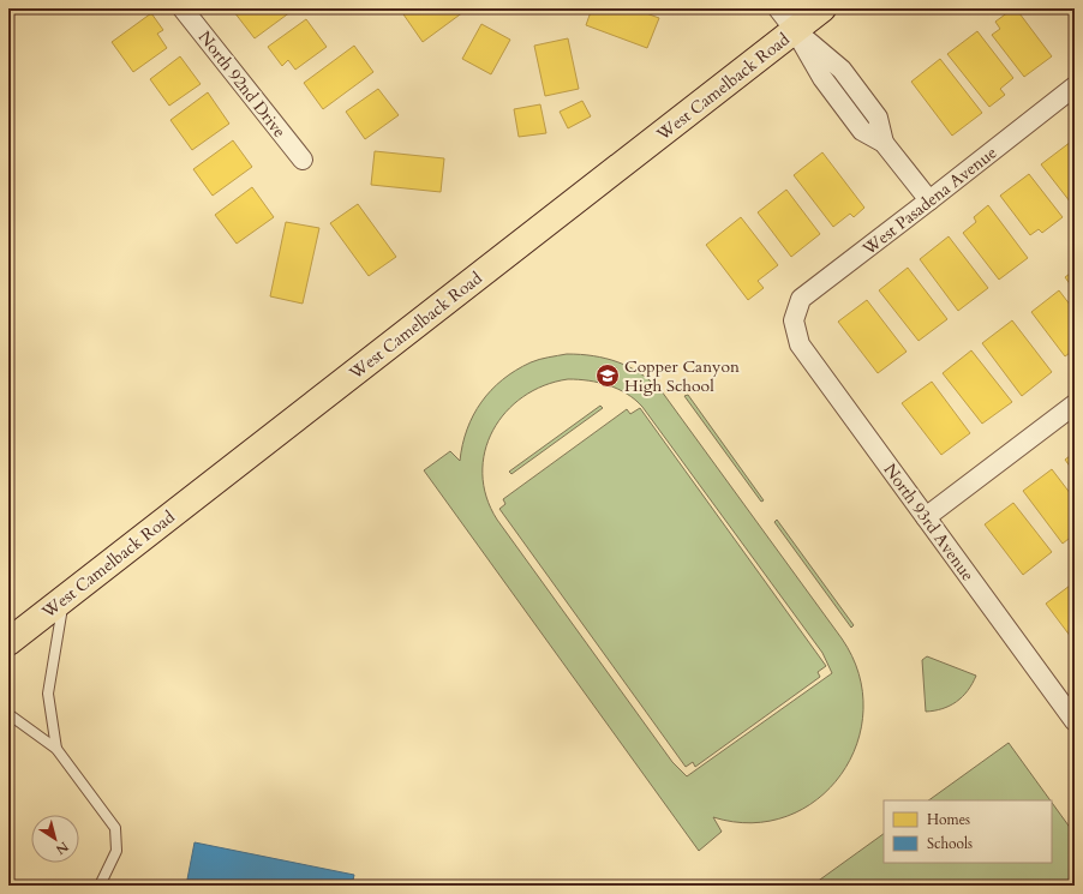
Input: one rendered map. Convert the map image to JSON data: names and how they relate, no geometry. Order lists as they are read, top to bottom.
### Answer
{
  "streets": {
    "main road": ["West Camelback Road"],
    "street": ["North 92nd Drive", "West Pasadena Avenue", "North 93rd Avenue"]
  },
  "crossings": [
    ["West Pasadena Avenue", "North 93rd Avenue"]
  ],
  "places": {
    "school or university": ["Copper Canyon High School"]
  },
  "legend": ["Homes", "Schools"],
  "north": "bottom right"
}
